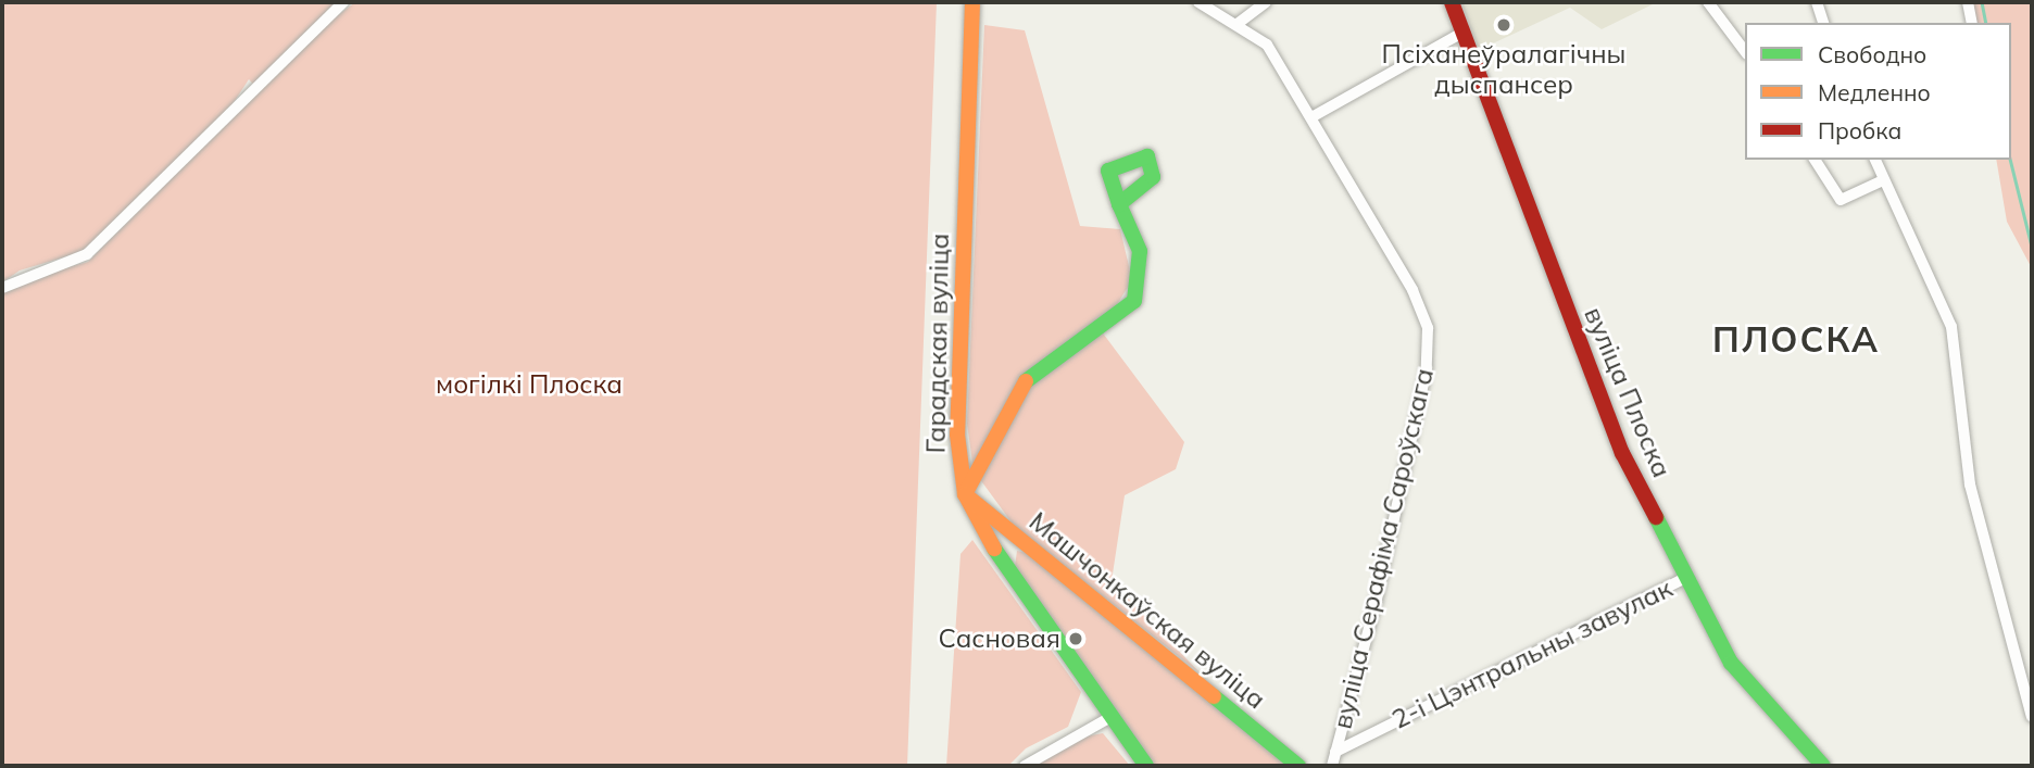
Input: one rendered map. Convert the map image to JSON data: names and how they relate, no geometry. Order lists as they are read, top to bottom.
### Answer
{
  "streets": {
    "street": [
      "Гарадская вуліца",
      "вуліца Плоска",
      "вуліца Серафіма Сароўскага",
      "Машчонкаўская вуліца",
      "2-і Цэнтральны завулак"
    ]
  },
  "crossings": [
    ["Гарадская вуліца", "Машчонкаўская вуліца"],
    ["вуліца Плоска", "2-і Цэнтральны завулак"],
    ["вуліца Серафіма Сароўскага", "2-і Цэнтральны завулак"]
  ],
  "districts": ["ПЛОСКА"],
  "parks": ["могілкі Плоска"],
  "places": ["Псіханеўралагічны дыспансер", "Сасновая"],
  "legend": ["Свободно", "Медленно", "Пробка"]
}
